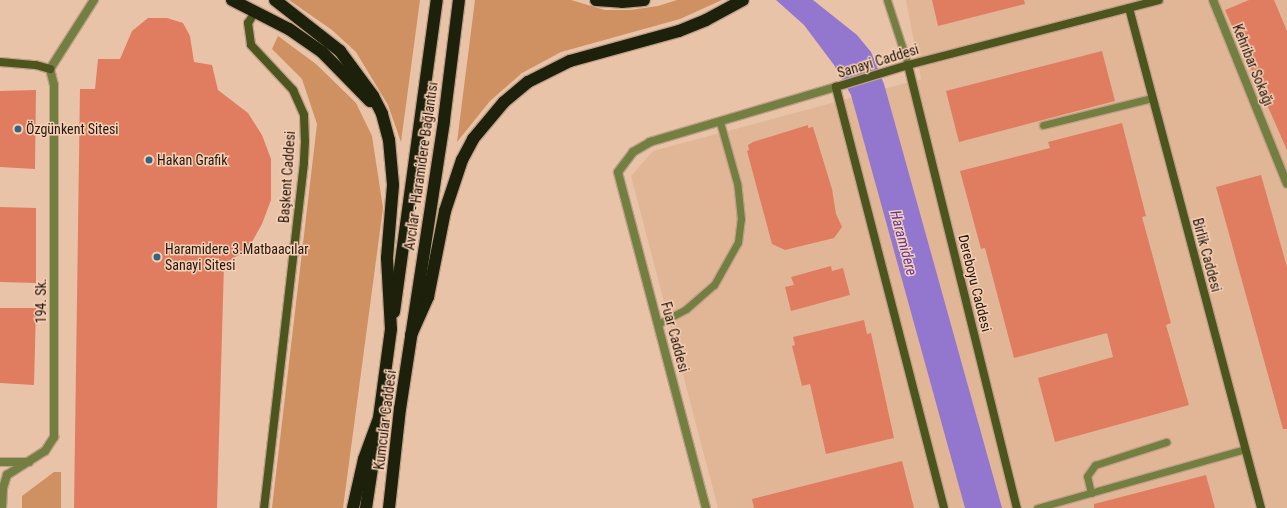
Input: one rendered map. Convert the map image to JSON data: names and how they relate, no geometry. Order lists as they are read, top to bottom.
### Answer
{
  "streets": {
    "highway": ["Avcılar - Haramidere Bağlantısı", "Kumcular Caddesi"],
    "street": [
      "Sanayi Caddesi",
      "Kehribar Sokağı",
      "Başkent Caddesi",
      "Birlik Caddesi",
      "Dereboyu Caddesi",
      "194. Sk.",
      "Fuar Caddesi"
    ]
  },
  "crossings": [
    ["Sanayi Caddesi", "Birlik Caddesi"],
    ["Sanayi Caddesi", "Dereboyu Caddesi"],
    ["Sanayi Caddesi", "Fuar Caddesi"],
    ["Avcılar - Haramidere Bağlantısı", "Kumcular Caddesi"]
  ],
  "water": ["Haramidere"],
  "places": ["Özgünkent Sitesi", "Hakan Grafik", "Haramidere 3.Matbaacılar Sanayi Sitesi"]
}
